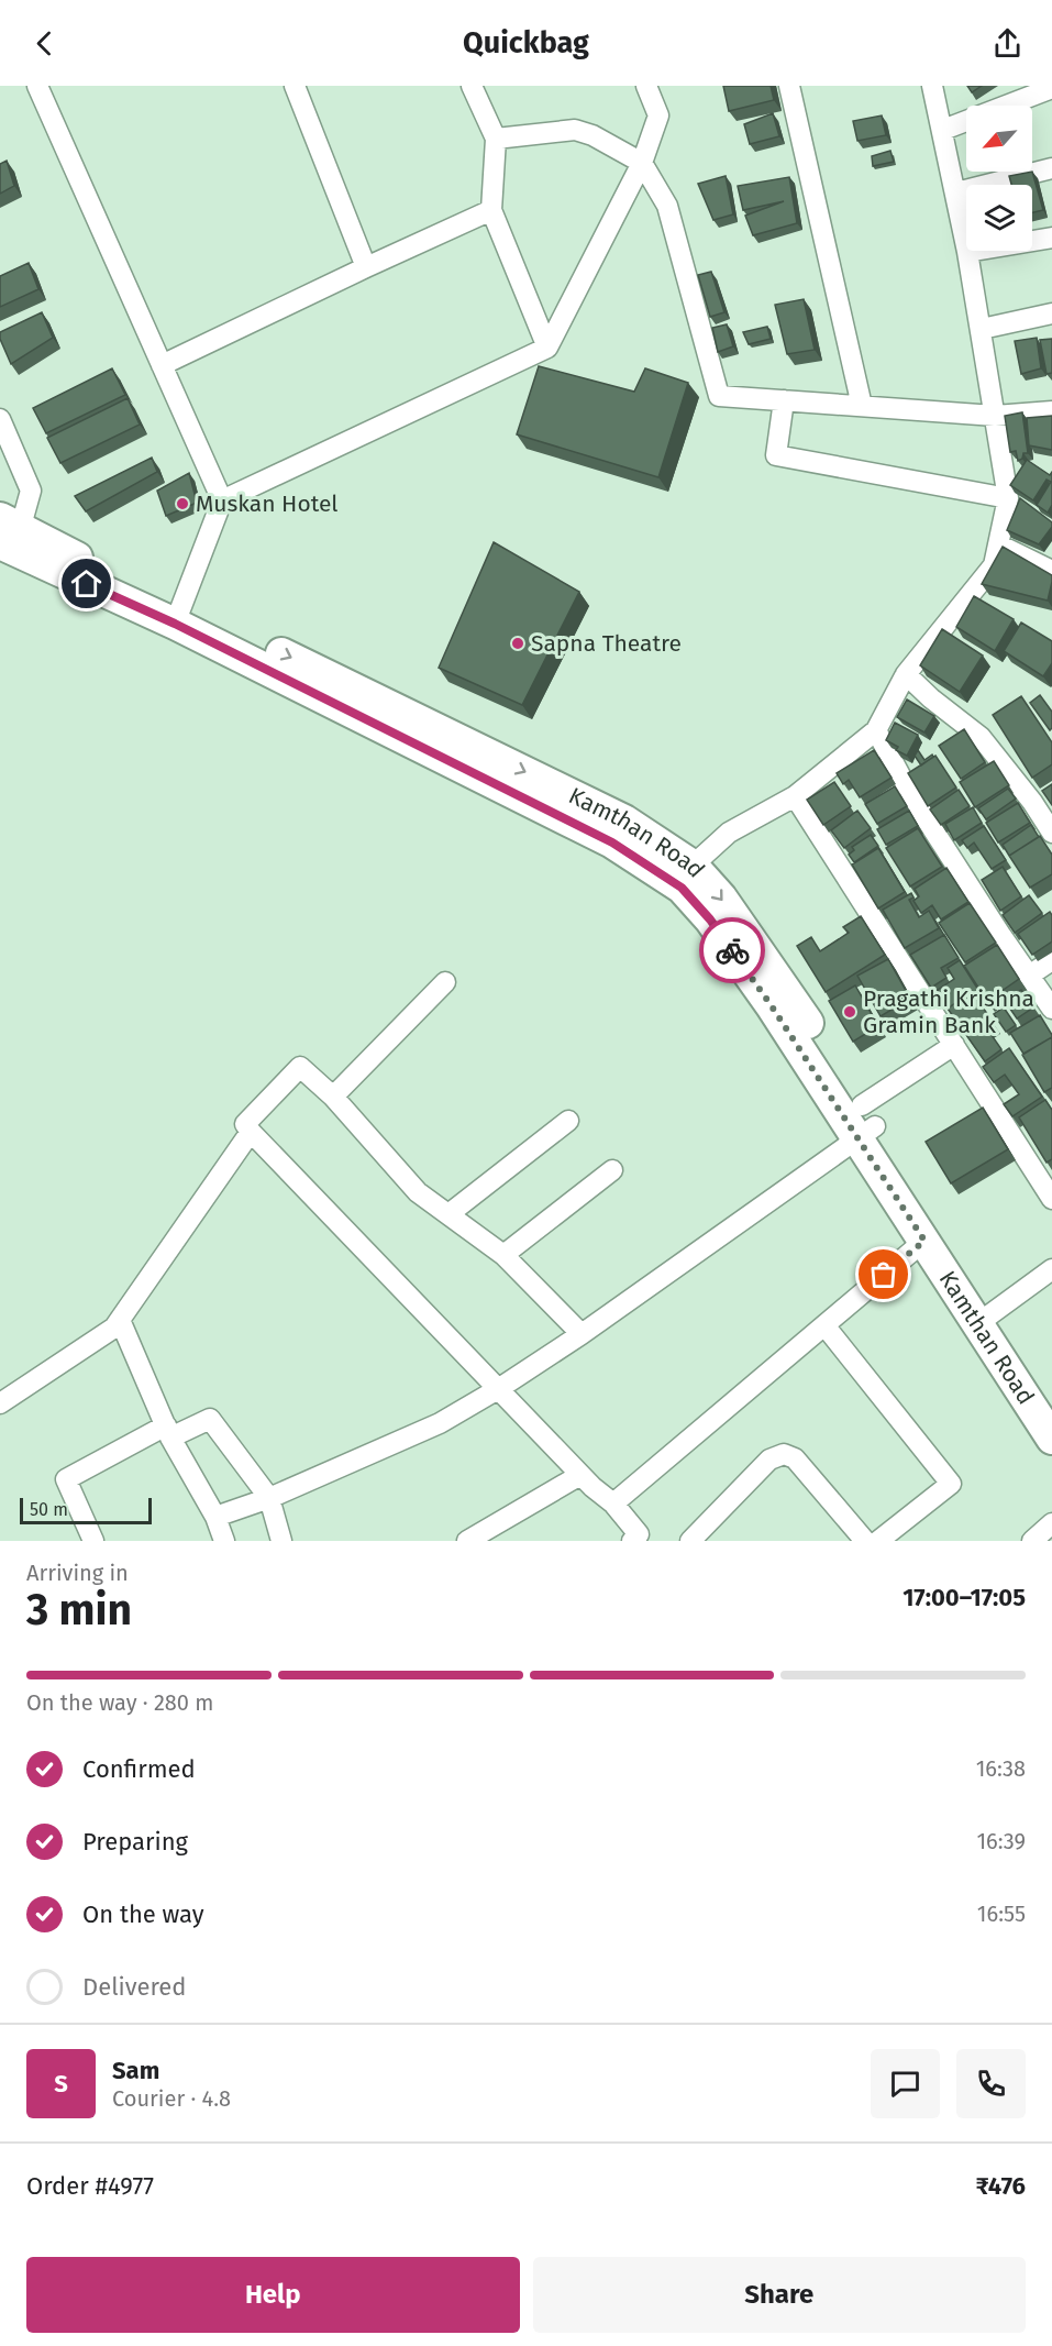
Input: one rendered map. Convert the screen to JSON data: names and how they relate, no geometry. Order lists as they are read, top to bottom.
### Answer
{
  "streets": {
    "main road": ["Kamthan Road"]
  },
  "places": ["Muskan Hotel", "Sapna Theatre", "Pragathi Krishna Gramin Bank"],
  "scale_bar": "50 m",
  "north": "bottom left",
  "page": {
    "header": "Quickbag",
    "scale": "50 m",
    "heading": ["3 min", "Arriving in", "17:00–17:05"],
    "panel": [
      "Sam",
      "Courier · 4.8",
      "Order #4977",
      "₹476"
    ],
    "bar": "On the way · 280 m",
    "list": [
      ["Confirmed", "16:38"],
      ["Preparing", "16:39"],
      ["On the way", "16:55"],
      "Delivered"
    ],
    "round": "S",
    "buttons": ["Help", "Share"]
  }
}
